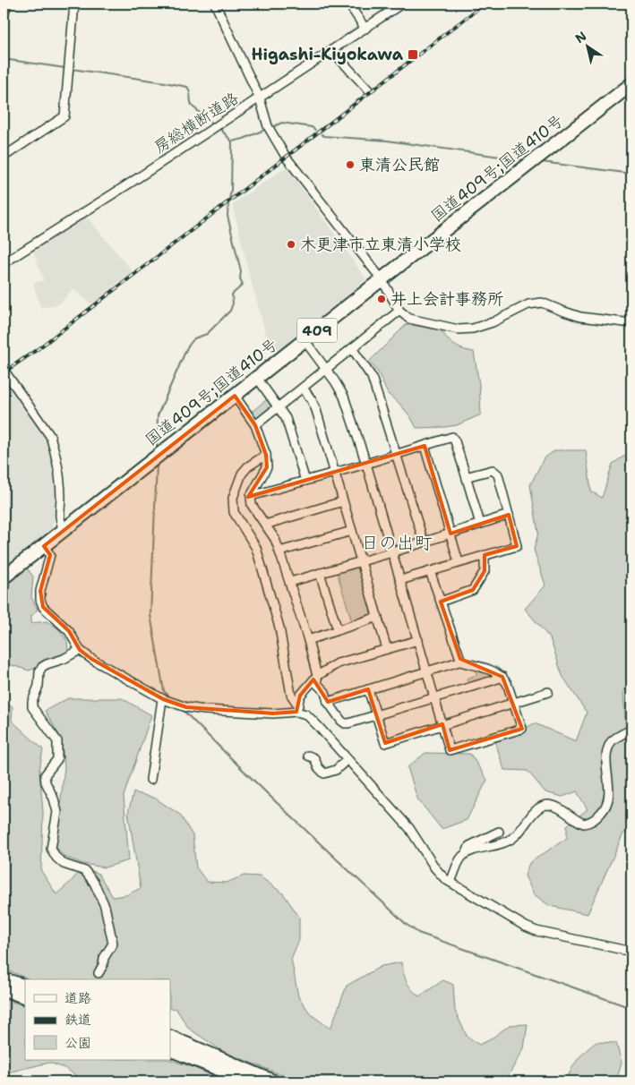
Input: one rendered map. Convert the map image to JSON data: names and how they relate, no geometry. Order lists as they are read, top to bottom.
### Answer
{
  "streets": {
    "highway": ["国道409号;国道410号", "409"],
    "street": ["房総横断道路"]
  },
  "districts": ["日の出町"],
  "places": {
    "transit": ["Higashi-Kiyokawa"],
    "other": ["東清公民館", "木更津市立東清小学校", "井上会計事務所"]
  },
  "legend": ["道路", "鉄道", "公園"],
  "north": "top left"
}
